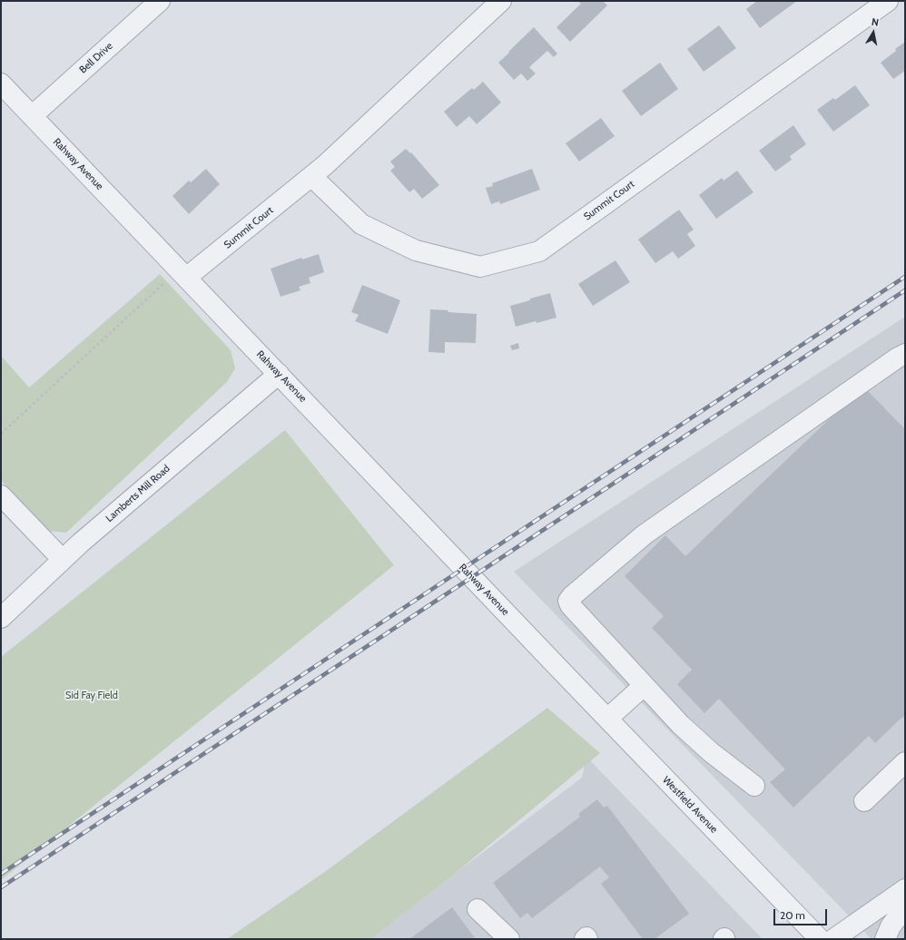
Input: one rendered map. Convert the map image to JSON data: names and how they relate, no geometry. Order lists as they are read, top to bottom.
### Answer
{
  "streets": {
    "street": [
      "Bell Drive",
      "Rahway Avenue",
      "Summit Court",
      "Lamberts Mill Road",
      "Westfield Avenue"
    ]
  },
  "crossings": [
    ["Bell Drive", "Rahway Avenue"],
    ["Rahway Avenue", "Summit Court"],
    ["Rahway Avenue", "Lamberts Mill Road"],
    ["Rahway Avenue", "Westfield Avenue"]
  ],
  "parks": ["Sid Fay Field"],
  "scale_bar": "20 m",
  "north": "top"
}
